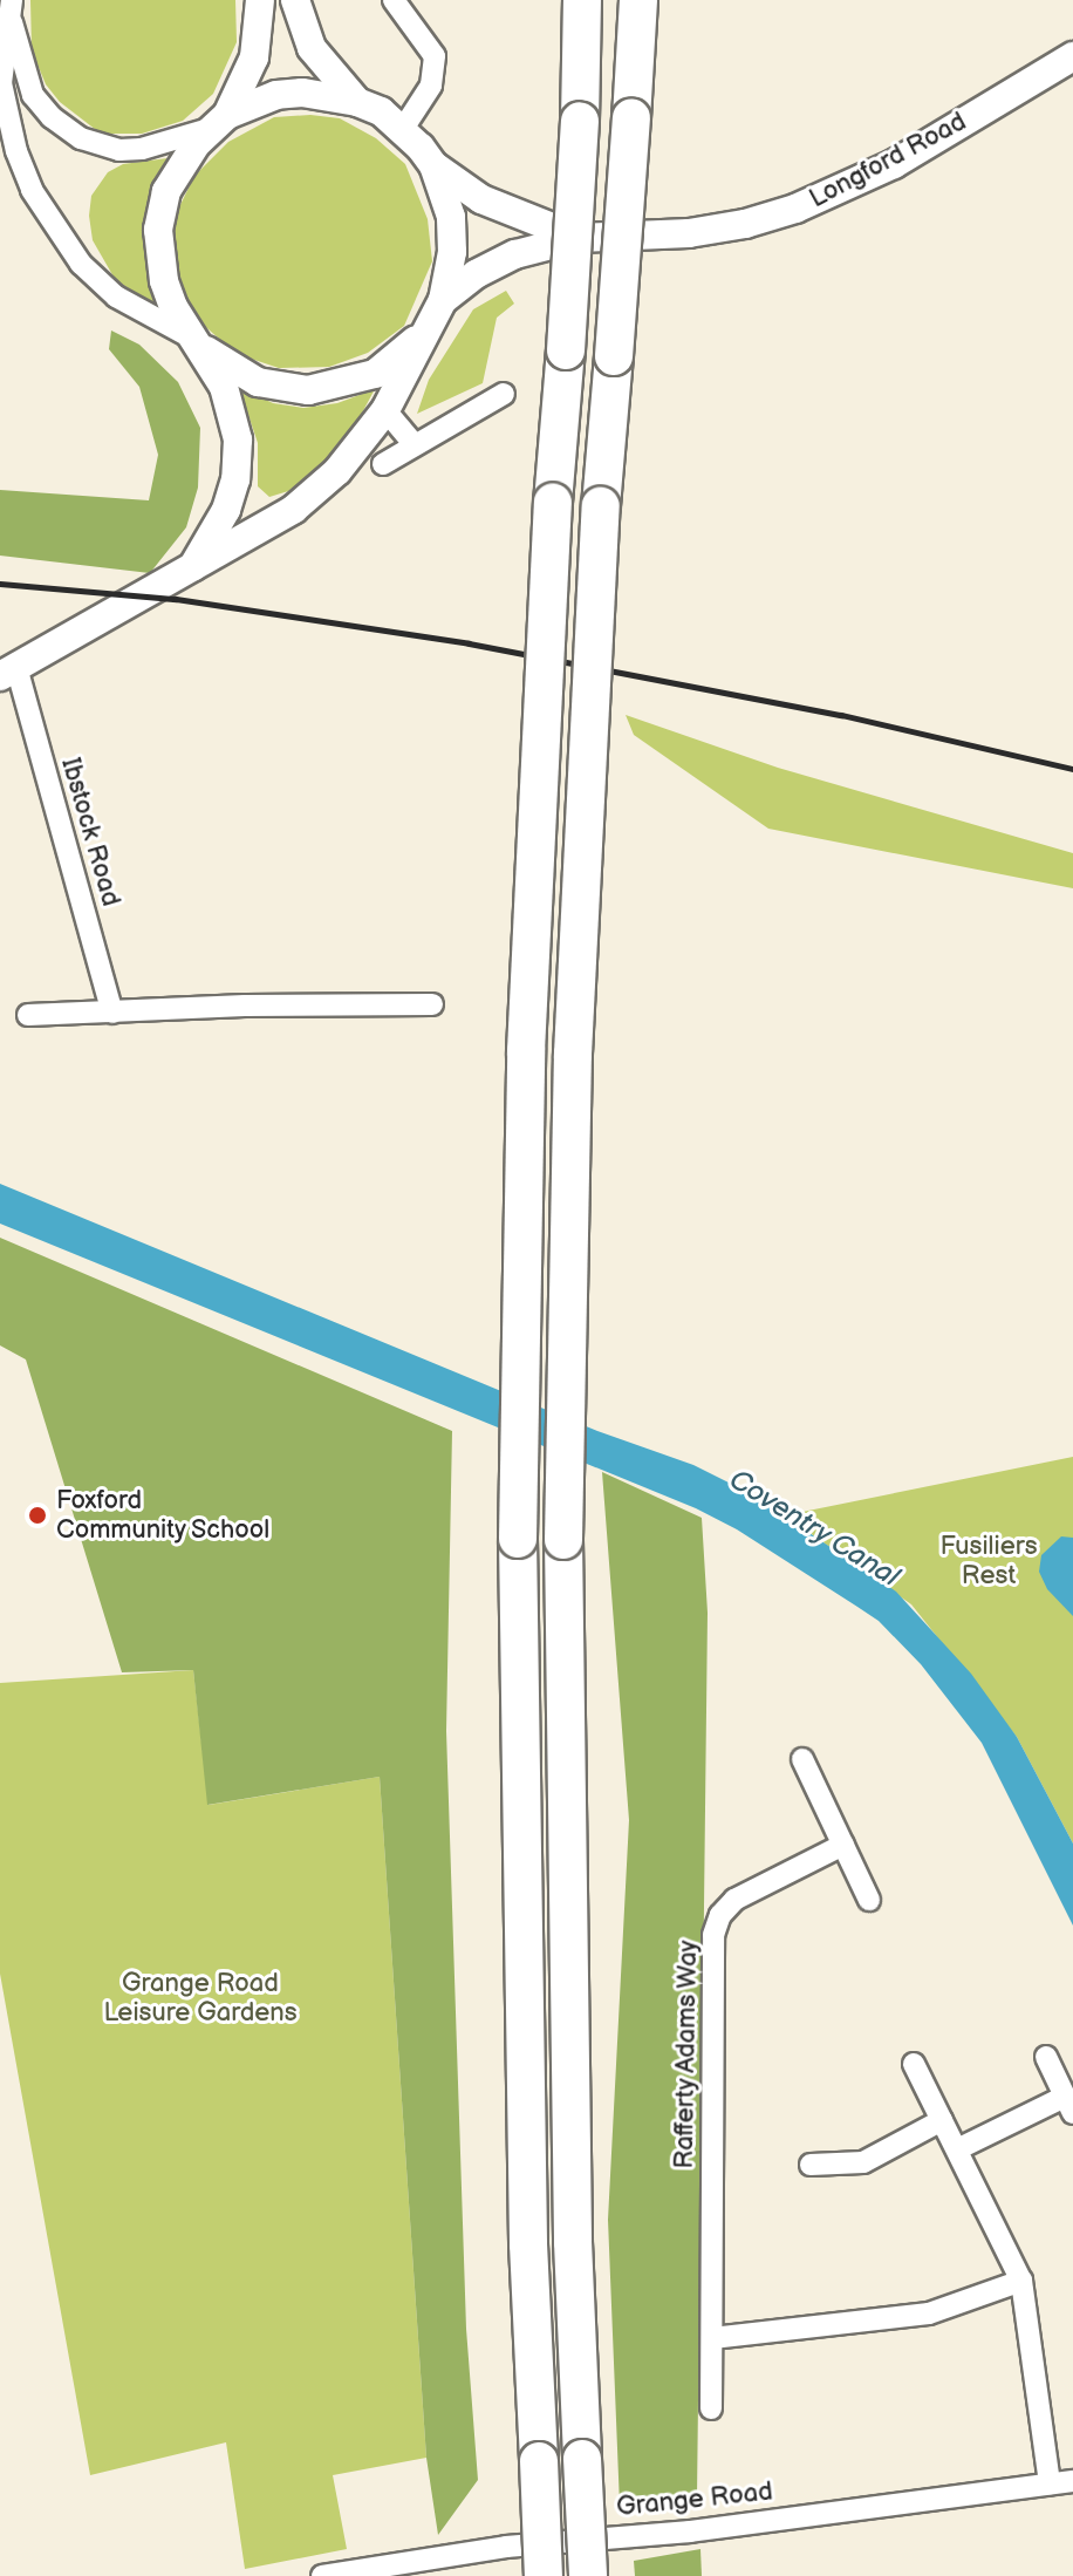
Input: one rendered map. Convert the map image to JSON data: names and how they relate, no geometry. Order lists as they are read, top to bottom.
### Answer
{
  "streets": {
    "main road": ["Longford Road"],
    "street": ["Ibstock Road", "Rafferty Adams Way", "Grange Road"]
  },
  "water": ["Coventry Canal"],
  "parks": ["Fusiliers Rest", "Grange Road Leisure Gardens"],
  "places": ["Foxford Community School"]
}
